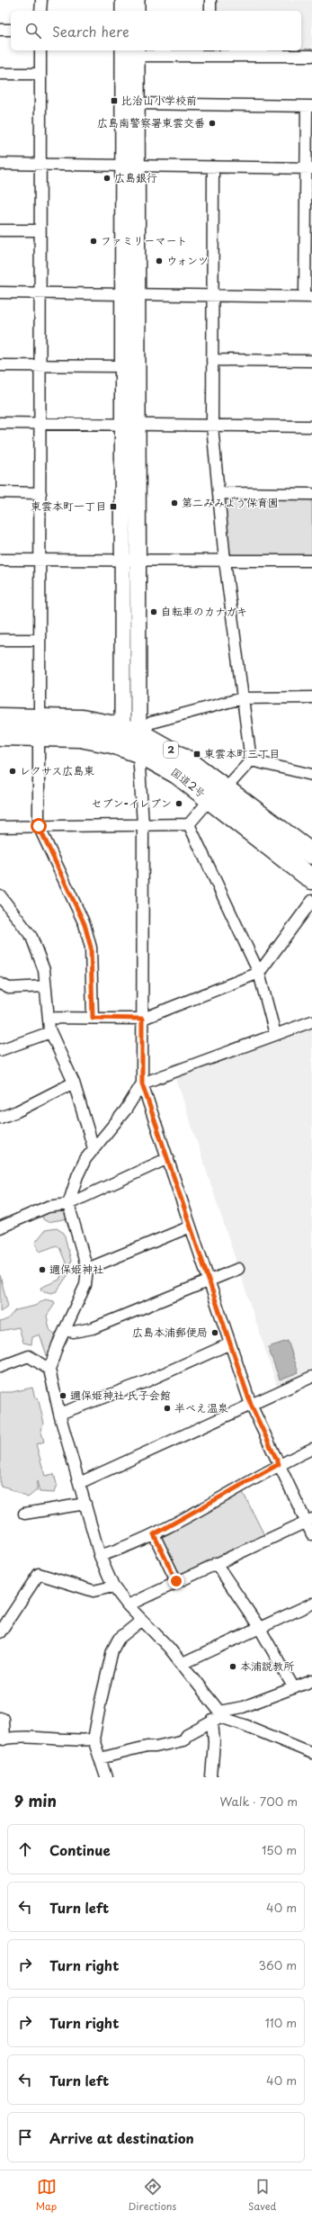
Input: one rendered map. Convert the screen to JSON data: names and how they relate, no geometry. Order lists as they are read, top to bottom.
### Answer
{
  "streets": {
    "highway": ["2", "国道2号"]
  },
  "places": {
    "transit": ["比治山小学校前", "東雲本町一丁目", "東雲本町三丁目"],
    "other": [
      "広島南警察署東雲交番",
      "広島銀行",
      "ファミリーマート",
      "ウォンツ",
      "第二みみよう保育園",
      "自転車のカナガキ",
      "レクサス広島東",
      "セブン-イレブン",
      "邇保姫神社",
      "広島本浦郵便局",
      "邇保姫神社 氏子会館",
      "半べえ温泉",
      "本浦説教所"
    ]
  },
  "page": {
    "search": "Search here",
    "heading": ["9 min", "Walk · 700 m"],
    "list": [
      ["Continue", "150 m"],
      ["Turn left", "40 m"],
      ["Turn right", "360 m"],
      ["Turn right", "110 m"],
      ["Turn left", "40 m"],
      "Arrive at destination"
    ],
    "nav": ["Map", "Directions", "Saved"]
  }
}
